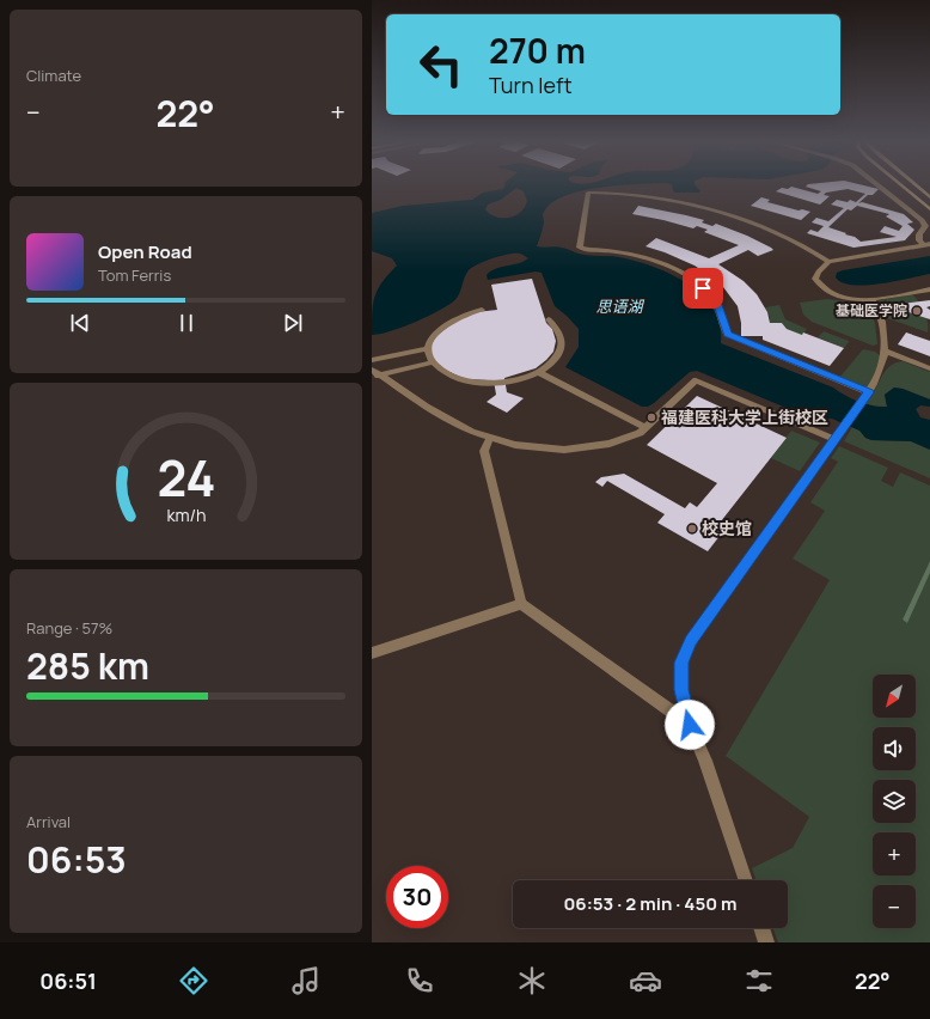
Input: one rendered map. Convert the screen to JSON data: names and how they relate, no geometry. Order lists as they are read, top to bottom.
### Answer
{
  "water": ["思语湖"],
  "places": ["基础医学院", "福建医科大学上街校区", "校史馆"],
  "north": "bottom left",
  "page": {
    "tile": [
      "Climate",
      ["Range · 57%", "285 km"],
      ["Arrival", "06:53"]
    ],
    "turn": ["270 m", "Turn left"],
    "heat": ["−", "22°", "+"],
    "song": ["Open Road", "Tom Ferris"],
    "map_buttons": ["+", "−"],
    "limit": "30",
    "trip": "06:53 · 2 min · 450 m",
    "tabs": ["06:51", "22°"],
    "gauge": ["24", "km/h"]
  }
}
